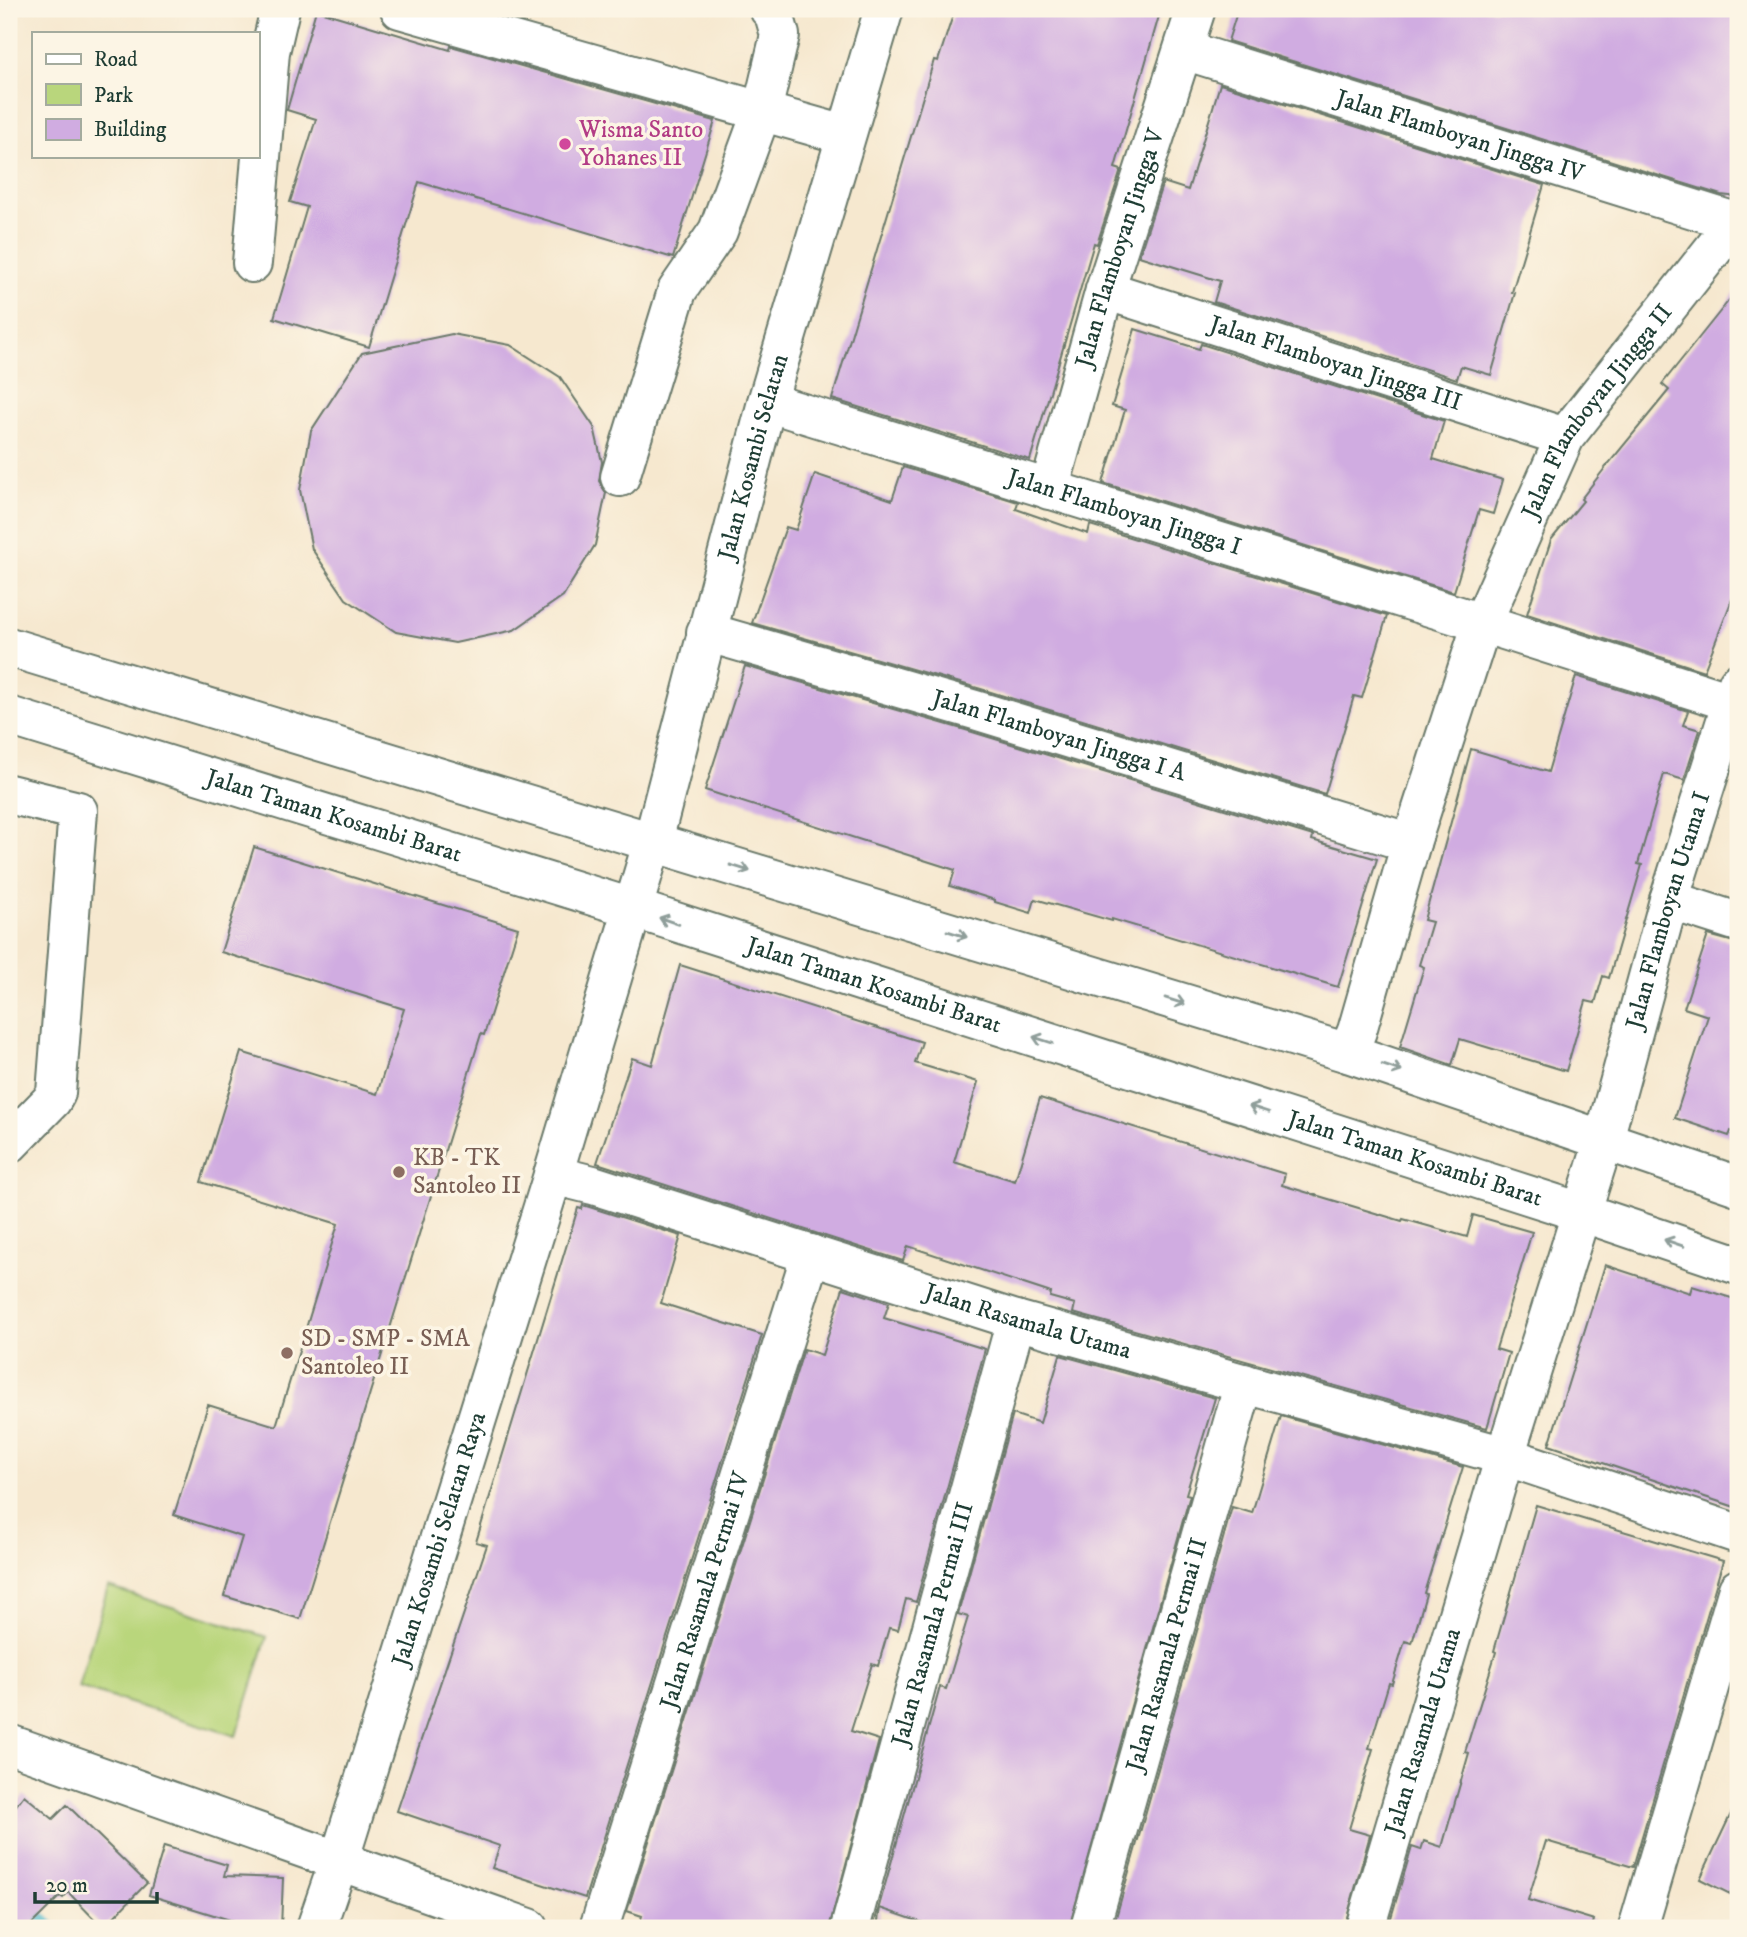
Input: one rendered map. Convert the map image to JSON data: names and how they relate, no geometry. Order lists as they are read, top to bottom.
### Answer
{
  "streets": {
    "street": [
      "Jalan Flamboyan Jingga IV",
      "Jalan Flamboyan Jingga V",
      "Jalan Flamboyan Jingga III",
      "Jalan Flamboyan Jingga II",
      "Jalan Kosambi Selatan",
      "Jalan Flamboyan Jingga I",
      "Jalan Flamboyan Jingga I A",
      "Jalan Taman Kosambi Barat",
      "Jalan Flamboyan Utama I",
      "Jalan Rasamala Utama",
      "Jalan Kosambi Selatan Raya",
      "Jalan Rasamala Permai IV",
      "Jalan Rasamala Permai III",
      "Jalan Rasamala Permai II"
    ]
  },
  "crossings": [
    ["Jalan Flamboyan Jingga IV", "Jalan Flamboyan Jingga V"],
    ["Jalan Flamboyan Jingga IV", "Jalan Flamboyan Jingga II"],
    ["Jalan Flamboyan Jingga V", "Jalan Flamboyan Jingga III"],
    ["Jalan Flamboyan Jingga V", "Jalan Flamboyan Jingga I"],
    ["Jalan Flamboyan Jingga III", "Jalan Flamboyan Jingga II"],
    ["Jalan Flamboyan Jingga II", "Jalan Flamboyan Jingga I"],
    ["Jalan Kosambi Selatan", "Jalan Flamboyan Jingga I"],
    ["Jalan Kosambi Selatan", "Jalan Flamboyan Jingga I A"],
    ["Jalan Kosambi Selatan", "Jalan Taman Kosambi Barat"],
    ["Jalan Kosambi Selatan", "Jalan Kosambi Selatan Raya"],
    ["Jalan Flamboyan Jingga I", "Jalan Flamboyan Utama I"],
    ["Jalan Taman Kosambi Barat", "Jalan Rasamala Utama"],
    ["Jalan Taman Kosambi Barat", "Jalan Kosambi Selatan Raya"],
    ["Jalan Flamboyan Utama I", "Jalan Rasamala Utama"],
    ["Jalan Rasamala Utama", "Jalan Kosambi Selatan Raya"],
    ["Jalan Rasamala Utama", "Jalan Rasamala Permai IV"],
    ["Jalan Rasamala Utama", "Jalan Rasamala Permai III"],
    ["Jalan Rasamala Utama", "Jalan Rasamala Permai II"]
  ],
  "places": ["Wisma Santo Yohanes II", "KB - TK Santoleo II", "SD - SMP - SMA Santoleo II"],
  "legend": ["Road", "Park", "Building"],
  "scale_bar": "20 m"
}
